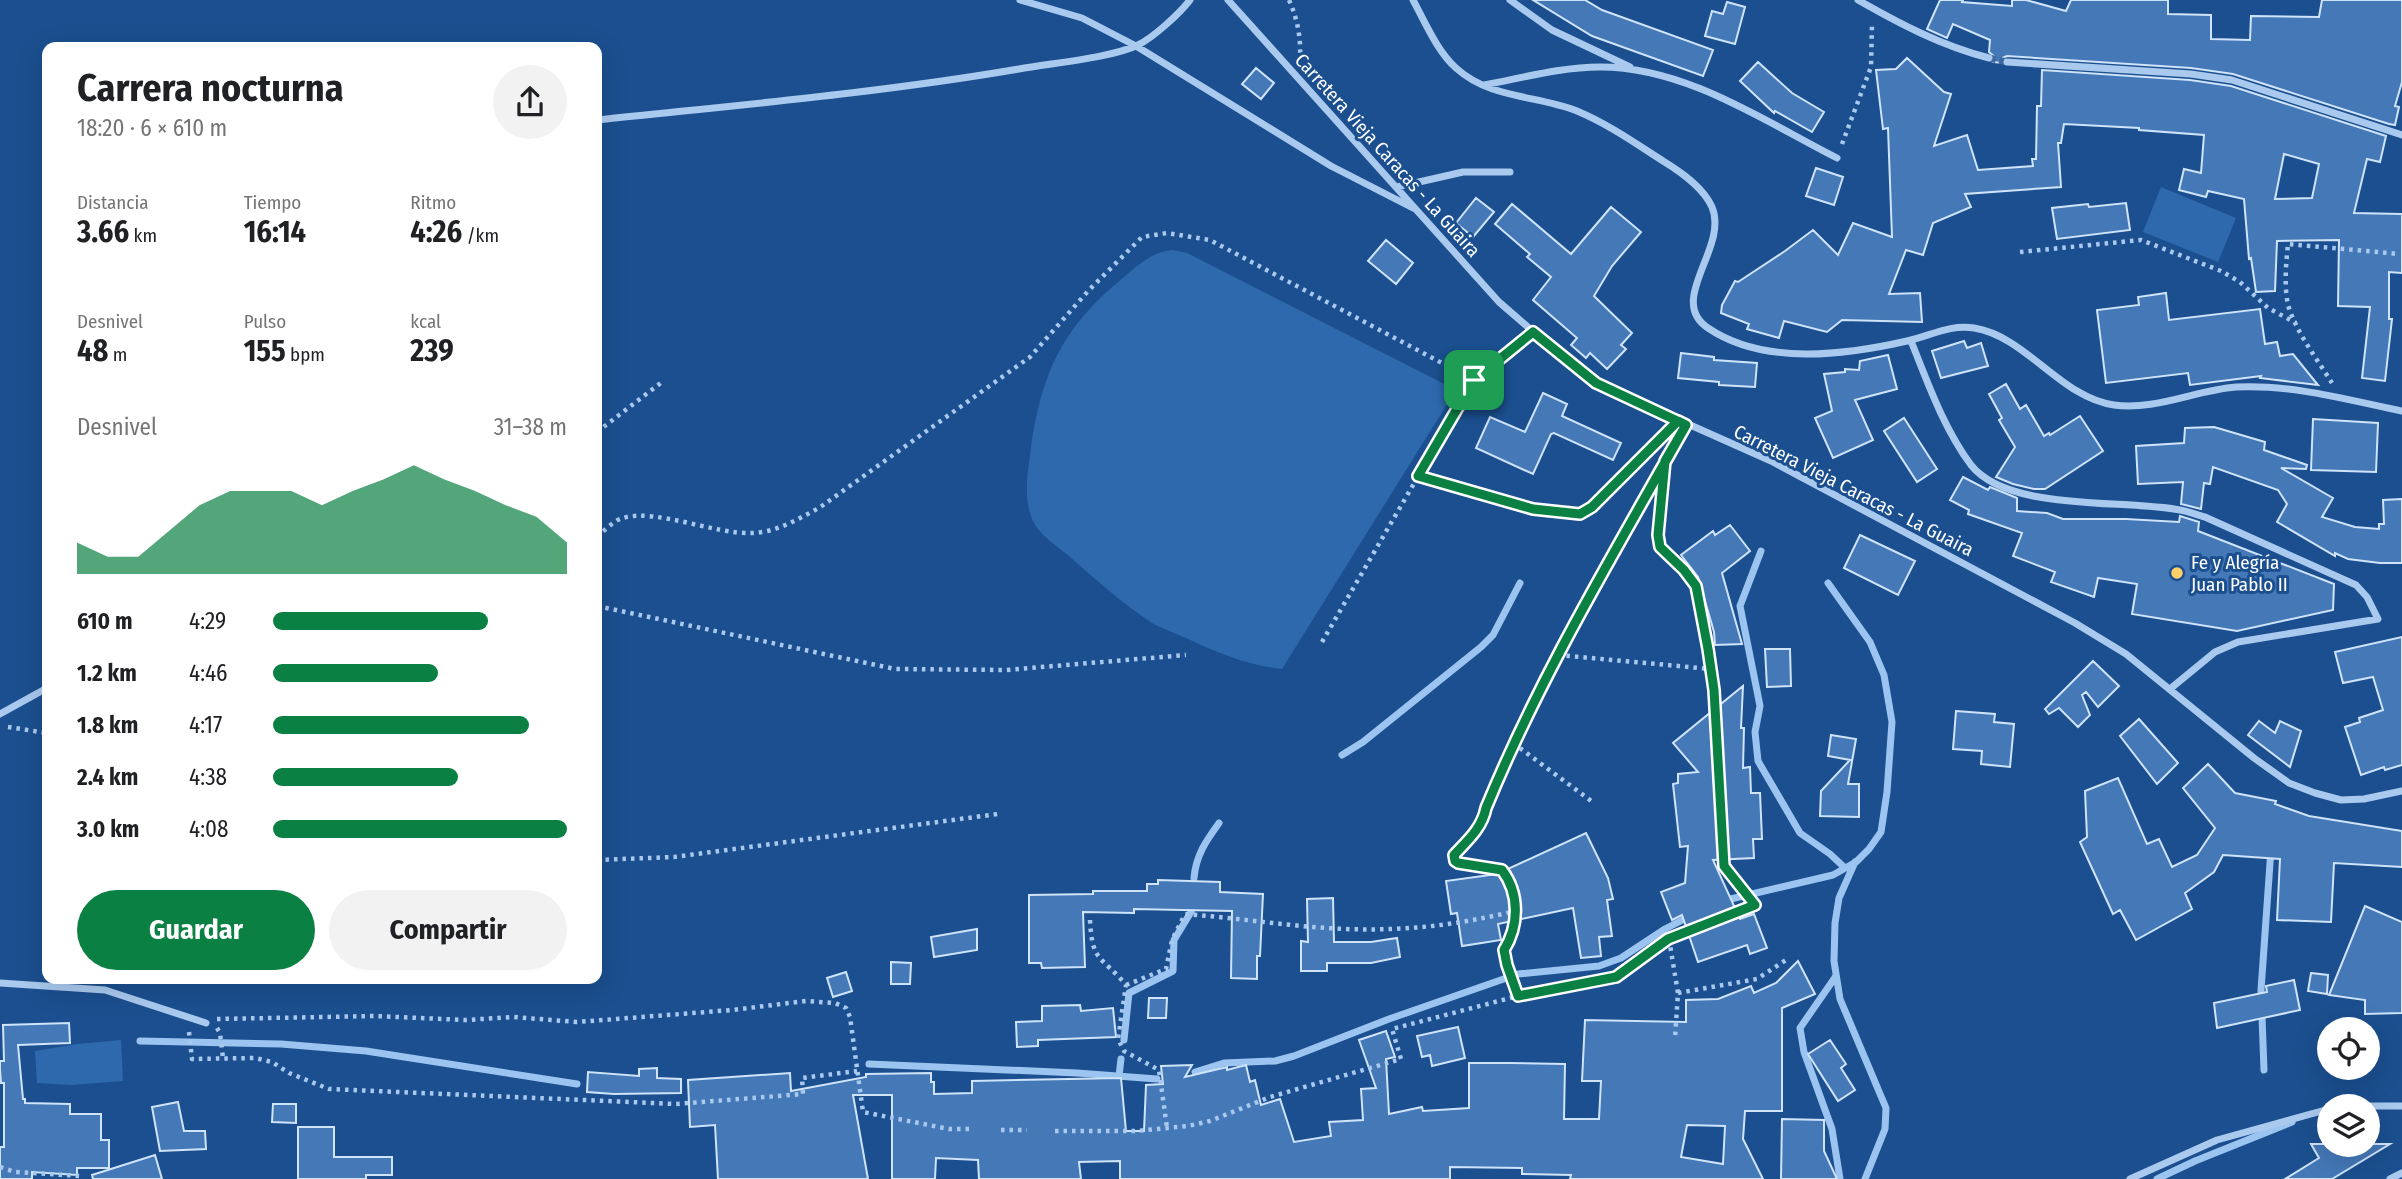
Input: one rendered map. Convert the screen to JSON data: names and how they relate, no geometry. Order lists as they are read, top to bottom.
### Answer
{
  "streets": {
    "street": ["Carretera Vieja Caracas - La Guaira"]
  },
  "places": ["Fe y Alegría Juan Pablo II"],
  "page": {
    "heading": ["Carrera nocturna", "18:20 · 6 × 610 m"],
    "stats": [
      ["Distancia", "3.66 km"],
      ["Tiempo", "16:14"],
      ["Ritmo", "4:26 /km"],
      ["Desnivel", "48 m"],
      ["Pulso", "155 bpm"],
      ["kcal", "239"]
    ],
    "chart": ["Desnivel", "31–38 m"],
    "list": [
      {
        "name": "610 m",
        "note": "4:29"
      },
      {
        "name": "1.2 km",
        "note": "4:46"
      },
      {
        "name": "1.8 km",
        "note": "4:17"
      },
      {
        "name": "2.4 km",
        "note": "4:38"
      },
      {
        "name": "3.0 km",
        "note": "4:08"
      }
    ],
    "buttons": ["Guardar", "Compartir"]
  }
}
